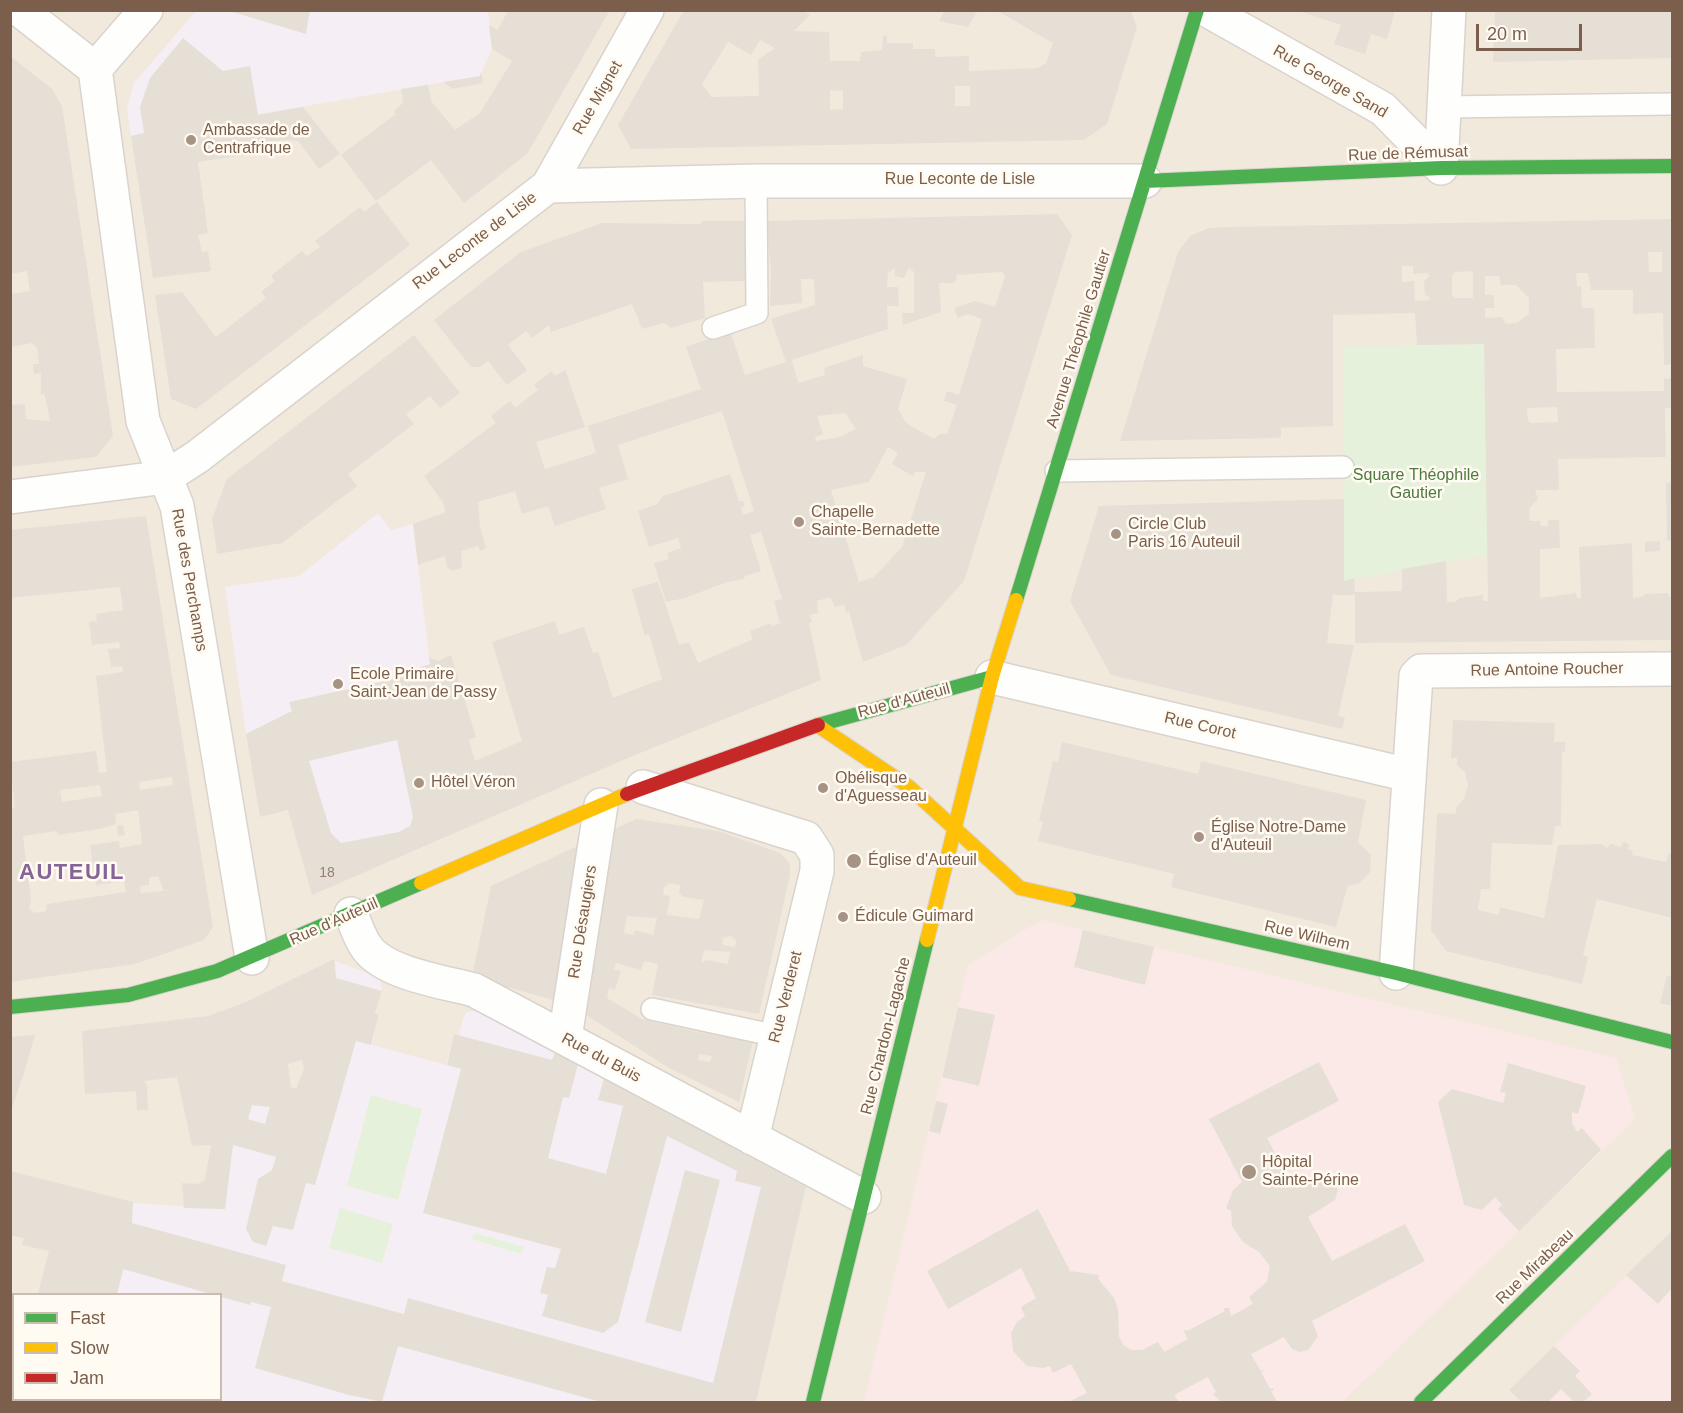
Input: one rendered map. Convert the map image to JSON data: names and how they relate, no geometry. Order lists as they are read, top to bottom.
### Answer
{
  "streets": {
    "street": [
      "Rue George Sand",
      "Rue Mignet",
      "Rue de Rémusat",
      "Rue Leconte de Lisle",
      "Avenue Théophile Gautier",
      "Rue des Perchamps",
      "Rue Antoine Roucher",
      "Rue d'Auteuil",
      "Rue Corot",
      "Rue Désaugiers",
      "Rue Wilhem",
      "Rue Verderet",
      "Rue Chardon-Lagache",
      "Rue du Buis",
      "Rue Mirabeau"
    ]
  },
  "crossings": [
    ["Rue George Sand", "Rue de Rémusat"],
    ["Rue Mignet", "Rue Leconte de Lisle"],
    ["Rue de Rémusat", "Rue Leconte de Lisle"],
    ["Rue de Rémusat", "Avenue Théophile Gautier"],
    ["Rue Leconte de Lisle", "Avenue Théophile Gautier"],
    ["Rue Leconte de Lisle", "Rue des Perchamps"],
    ["Avenue Théophile Gautier", "Rue d'Auteuil"],
    ["Avenue Théophile Gautier", "Rue Corot"],
    ["Avenue Théophile Gautier", "Rue Chardon-Lagache"],
    ["Rue des Perchamps", "Rue d'Auteuil"],
    ["Rue Antoine Roucher", "Rue Corot"],
    ["Rue d'Auteuil", "Rue Corot"],
    ["Rue d'Auteuil", "Rue Désaugiers"],
    ["Rue d'Auteuil", "Rue Verderet"],
    ["Rue d'Auteuil", "Rue Chardon-Lagache"],
    ["Rue d'Auteuil", "Rue du Buis"],
    ["Rue Corot", "Rue Chardon-Lagache"],
    ["Rue Désaugiers", "Rue du Buis"],
    ["Rue Wilhem", "Rue Chardon-Lagache"],
    ["Rue Verderet", "Rue du Buis"],
    ["Rue Chardon-Lagache", "Rue du Buis"]
  ],
  "districts": ["AUTEUIL"],
  "parks": ["Square Théophile Gautier"],
  "places": [
    "Ambassade de Centrafrique",
    "Chapelle Sainte-Bernadette",
    "Circle Club Paris 16 Auteuil",
    "Ecole Primaire Saint-Jean de Passy",
    "Hôtel Véron",
    "Obélisque d'Aguesseau",
    "Église Notre-Dame d'Auteuil",
    "Église d'Auteuil",
    "Édicule Guimard",
    "Hôpital Sainte-Périne"
  ],
  "house_numbers": ["18"],
  "legend": ["Fast", "Slow", "Jam"],
  "scale_bar": "20 m"
}
